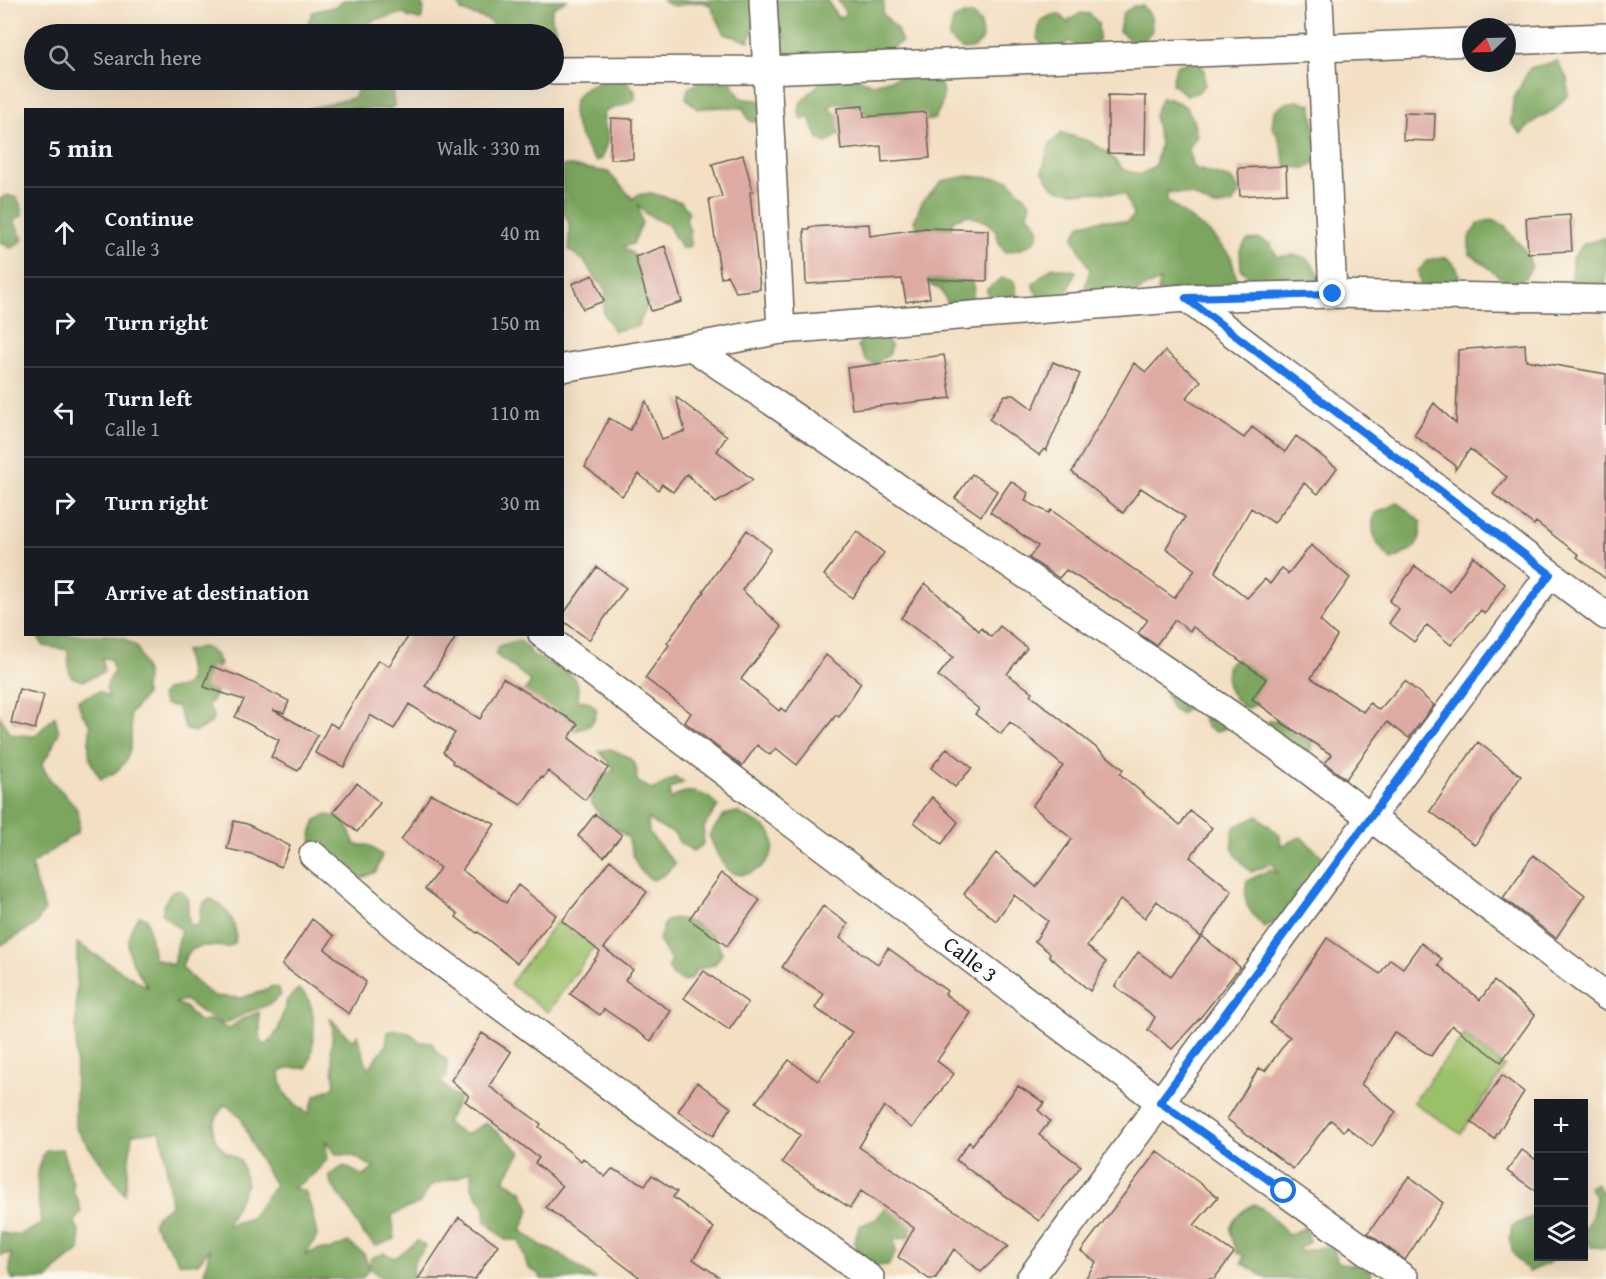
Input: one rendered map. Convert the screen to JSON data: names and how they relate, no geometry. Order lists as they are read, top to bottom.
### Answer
{
  "streets": {
    "street": ["Calle 3"]
  },
  "north": "bottom left",
  "page": {
    "search": "Search here",
    "heading": ["5 min", "Walk · 330 m"],
    "list": [
      ["Continue", "Calle 3", "40 m"],
      ["Turn right", "150 m"],
      ["Turn left", "Calle 1", "110 m"],
      ["Turn right", "30 m"],
      "Arrive at destination"
    ],
    "map_buttons": ["+", "−"]
  }
}
